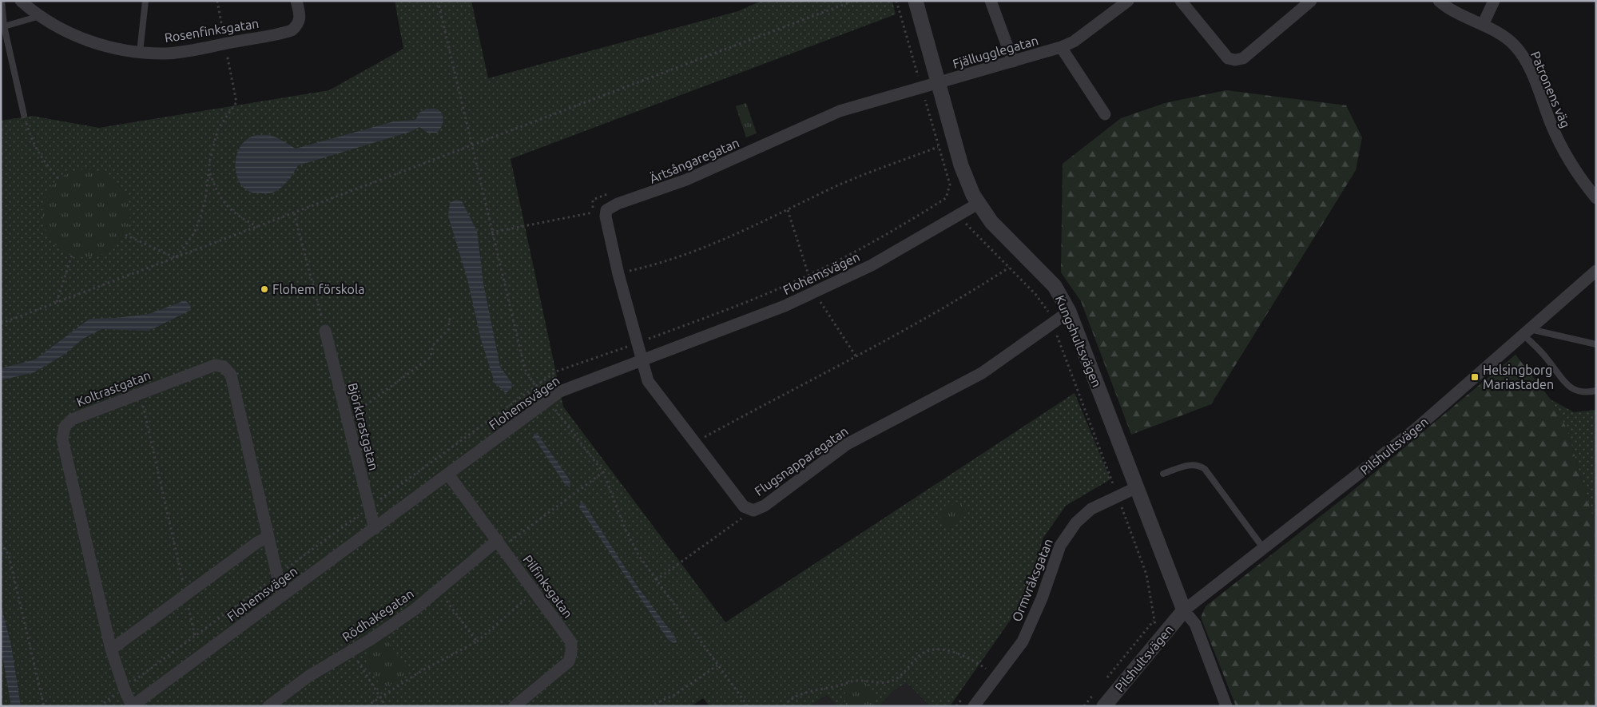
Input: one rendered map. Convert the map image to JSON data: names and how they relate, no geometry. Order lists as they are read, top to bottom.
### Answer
{
  "streets": {
    "street": [
      "Rosenfinksgatan",
      "Fjällugglegatan",
      "Patronens väg",
      "Ärtsångaregatan",
      "Flohemsvägen",
      "Kungshultsvägen",
      "Koltrastgatan",
      "Björktrastgatan",
      "Pilshultsvägen",
      "Flugsnapparegatan",
      "Ormvråksgatan",
      "Pilfinksgatan",
      "Rödhakegatan"
    ]
  },
  "crossings": [
    ["Fjällugglegatan", "Ärtsångaregatan"],
    ["Fjällugglegatan", "Kungshultsvägen"],
    ["Ärtsångaregatan", "Kungshultsvägen"],
    ["Flohemsvägen", "Kungshultsvägen"],
    ["Flohemsvägen", "Koltrastgatan"],
    ["Flohemsvägen", "Björktrastgatan"],
    ["Flohemsvägen", "Flugsnapparegatan"],
    ["Flohemsvägen", "Pilfinksgatan"],
    ["Kungshultsvägen", "Pilshultsvägen"],
    ["Kungshultsvägen", "Flugsnapparegatan"],
    ["Kungshultsvägen", "Ormvråksgatan"],
    ["Pilfinksgatan", "Rödhakegatan"]
  ],
  "places": {
    "other": ["Flohem förskola"],
    "transit": ["Helsingborg Mariastaden"]
  }
}
